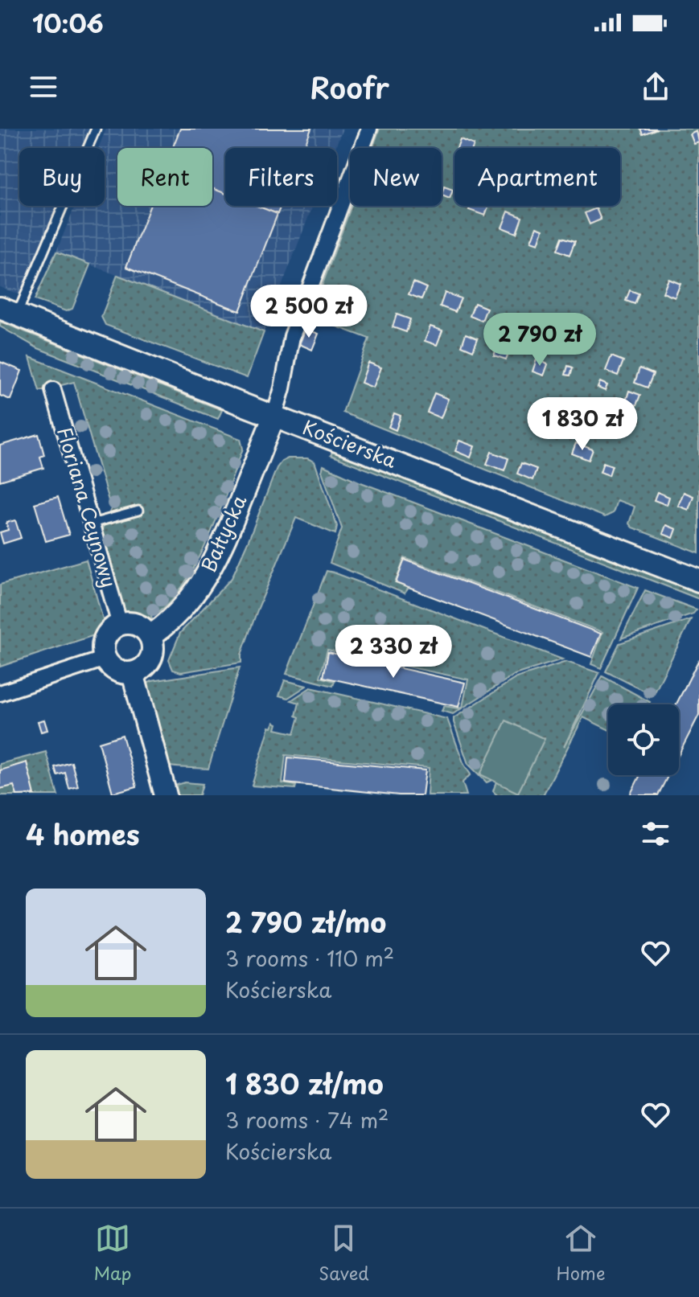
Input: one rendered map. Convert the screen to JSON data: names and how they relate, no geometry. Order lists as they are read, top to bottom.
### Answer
{
  "streets": {
    "main road": ["Kościerska", "Bałtycka"],
    "street": ["Floriana Ceynowy"]
  },
  "crossings": [
    ["Kościerska", "Bałtycka"],
    ["Floriana Ceynowy", "Bałtycka"]
  ],
  "page": {
    "status": "10:06",
    "header": "Roofr",
    "chip": [
      "Buy",
      "Rent",
      "Filters",
      "New",
      "Apartment"
    ],
    "price": [
      "2 500 zł",
      "2 790 zł",
      "1 830 zł",
      "2 330 zł"
    ],
    "heading": "4 homes",
    "list": [
      {
        "name": "2 790 zł/mo",
        "note": "3 rooms · 110 m² · Kościerska"
      },
      {
        "name": "1 830 zł/mo",
        "note": "3 rooms · 74 m² · Kościerska"
      }
    ],
    "tabs": ["Map", "Saved", "Home"]
  }
}
